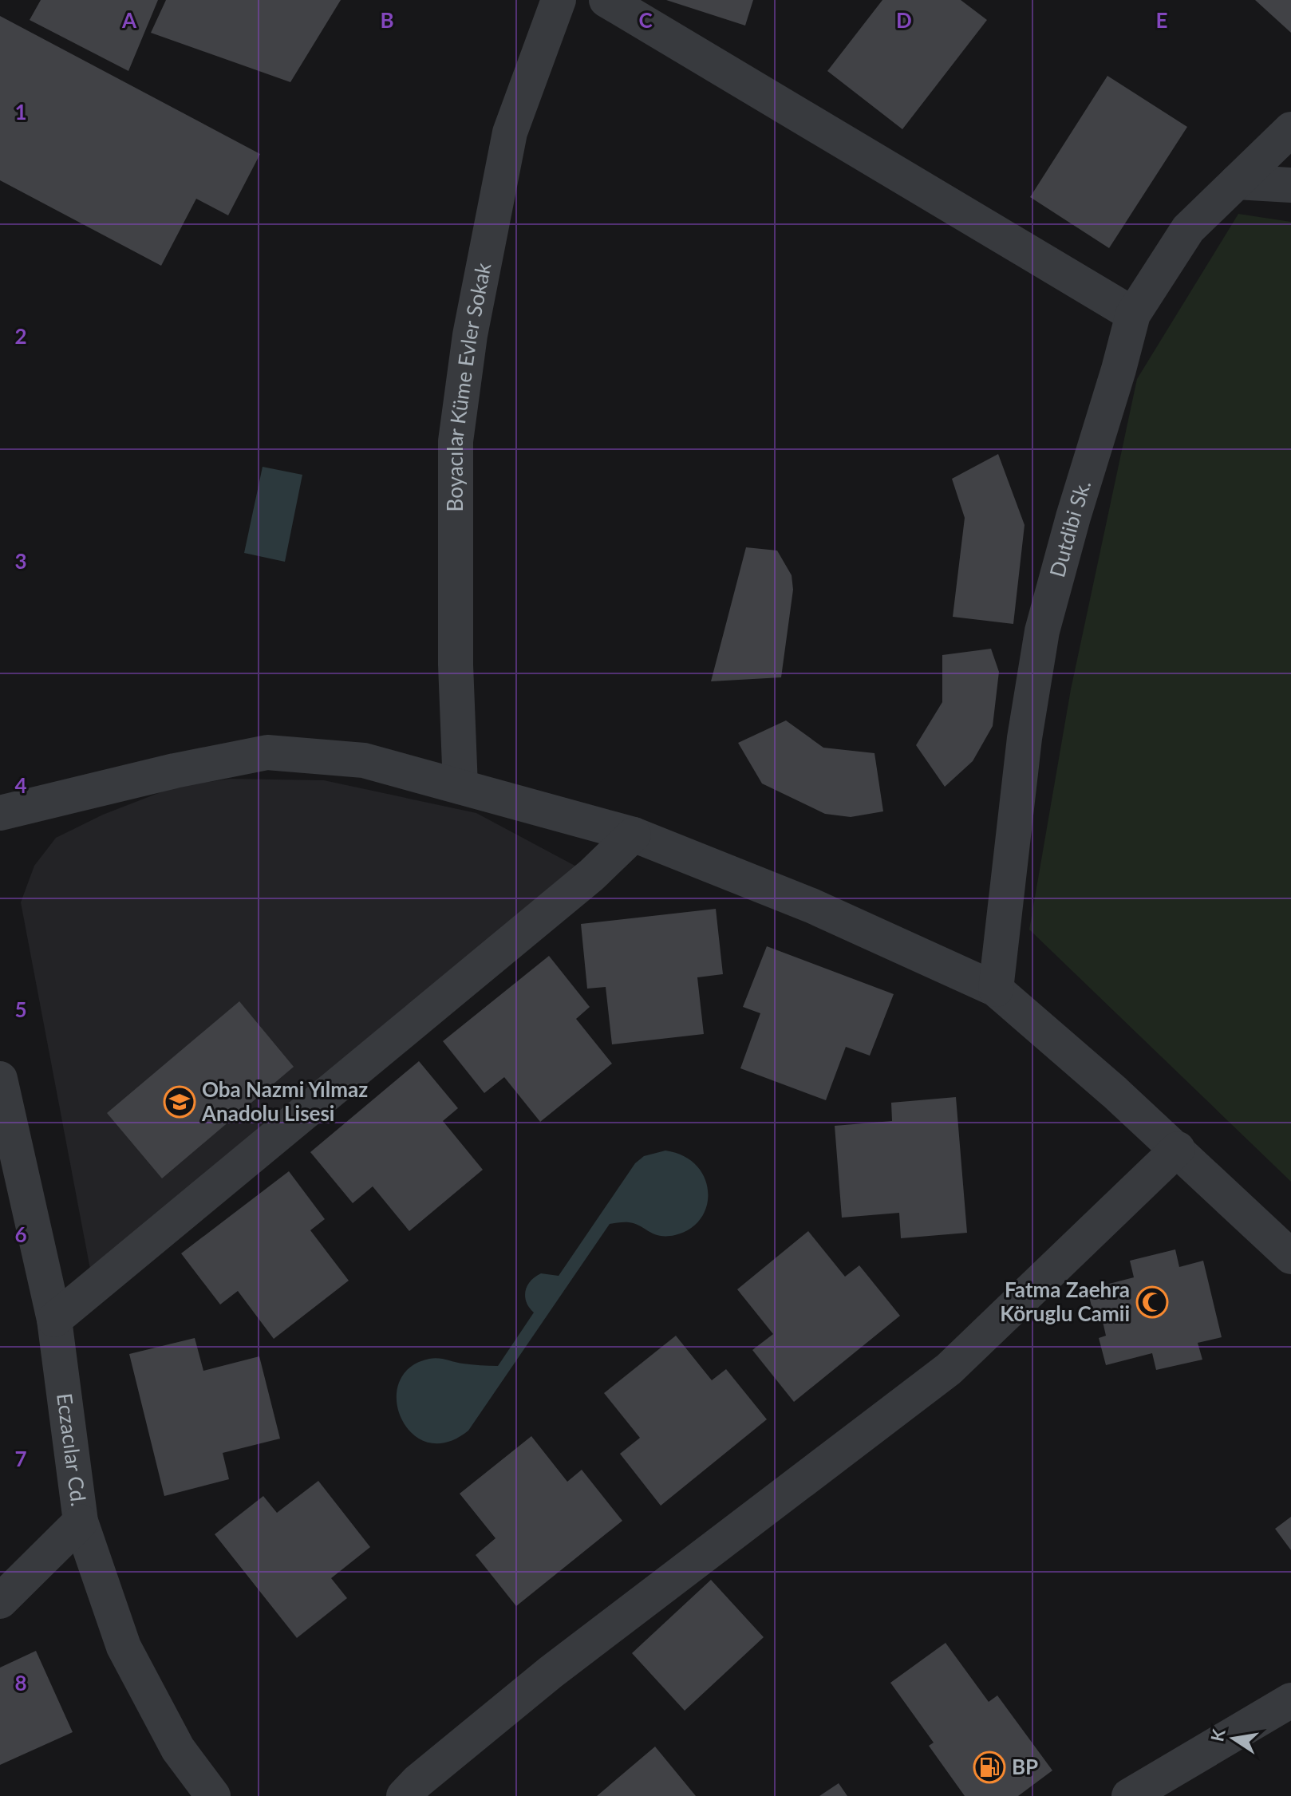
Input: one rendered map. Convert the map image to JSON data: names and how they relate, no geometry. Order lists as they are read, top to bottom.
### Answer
{
  "streets": {
    "street": ["Boyacılar Küme Evler Sokak", "Dutdibi Sk.", "Eczacılar Cd."]
  },
  "places": {
    "school or university": ["Oba Nazmi Yılmaz Anadolu Lisesi"],
    "mosque": ["Fatma Zaehra Köruglu Camii"],
    "fuel station": ["BP"]
  },
  "north": "left",
  "grid": {
    "columns": [
      "A",
      "B",
      "C",
      "D",
      "E"
    ],
    "rows": [
      "1",
      "2",
      "3",
      "4",
      "5",
      "6",
      "7",
      "8"
    ]
  }
}
